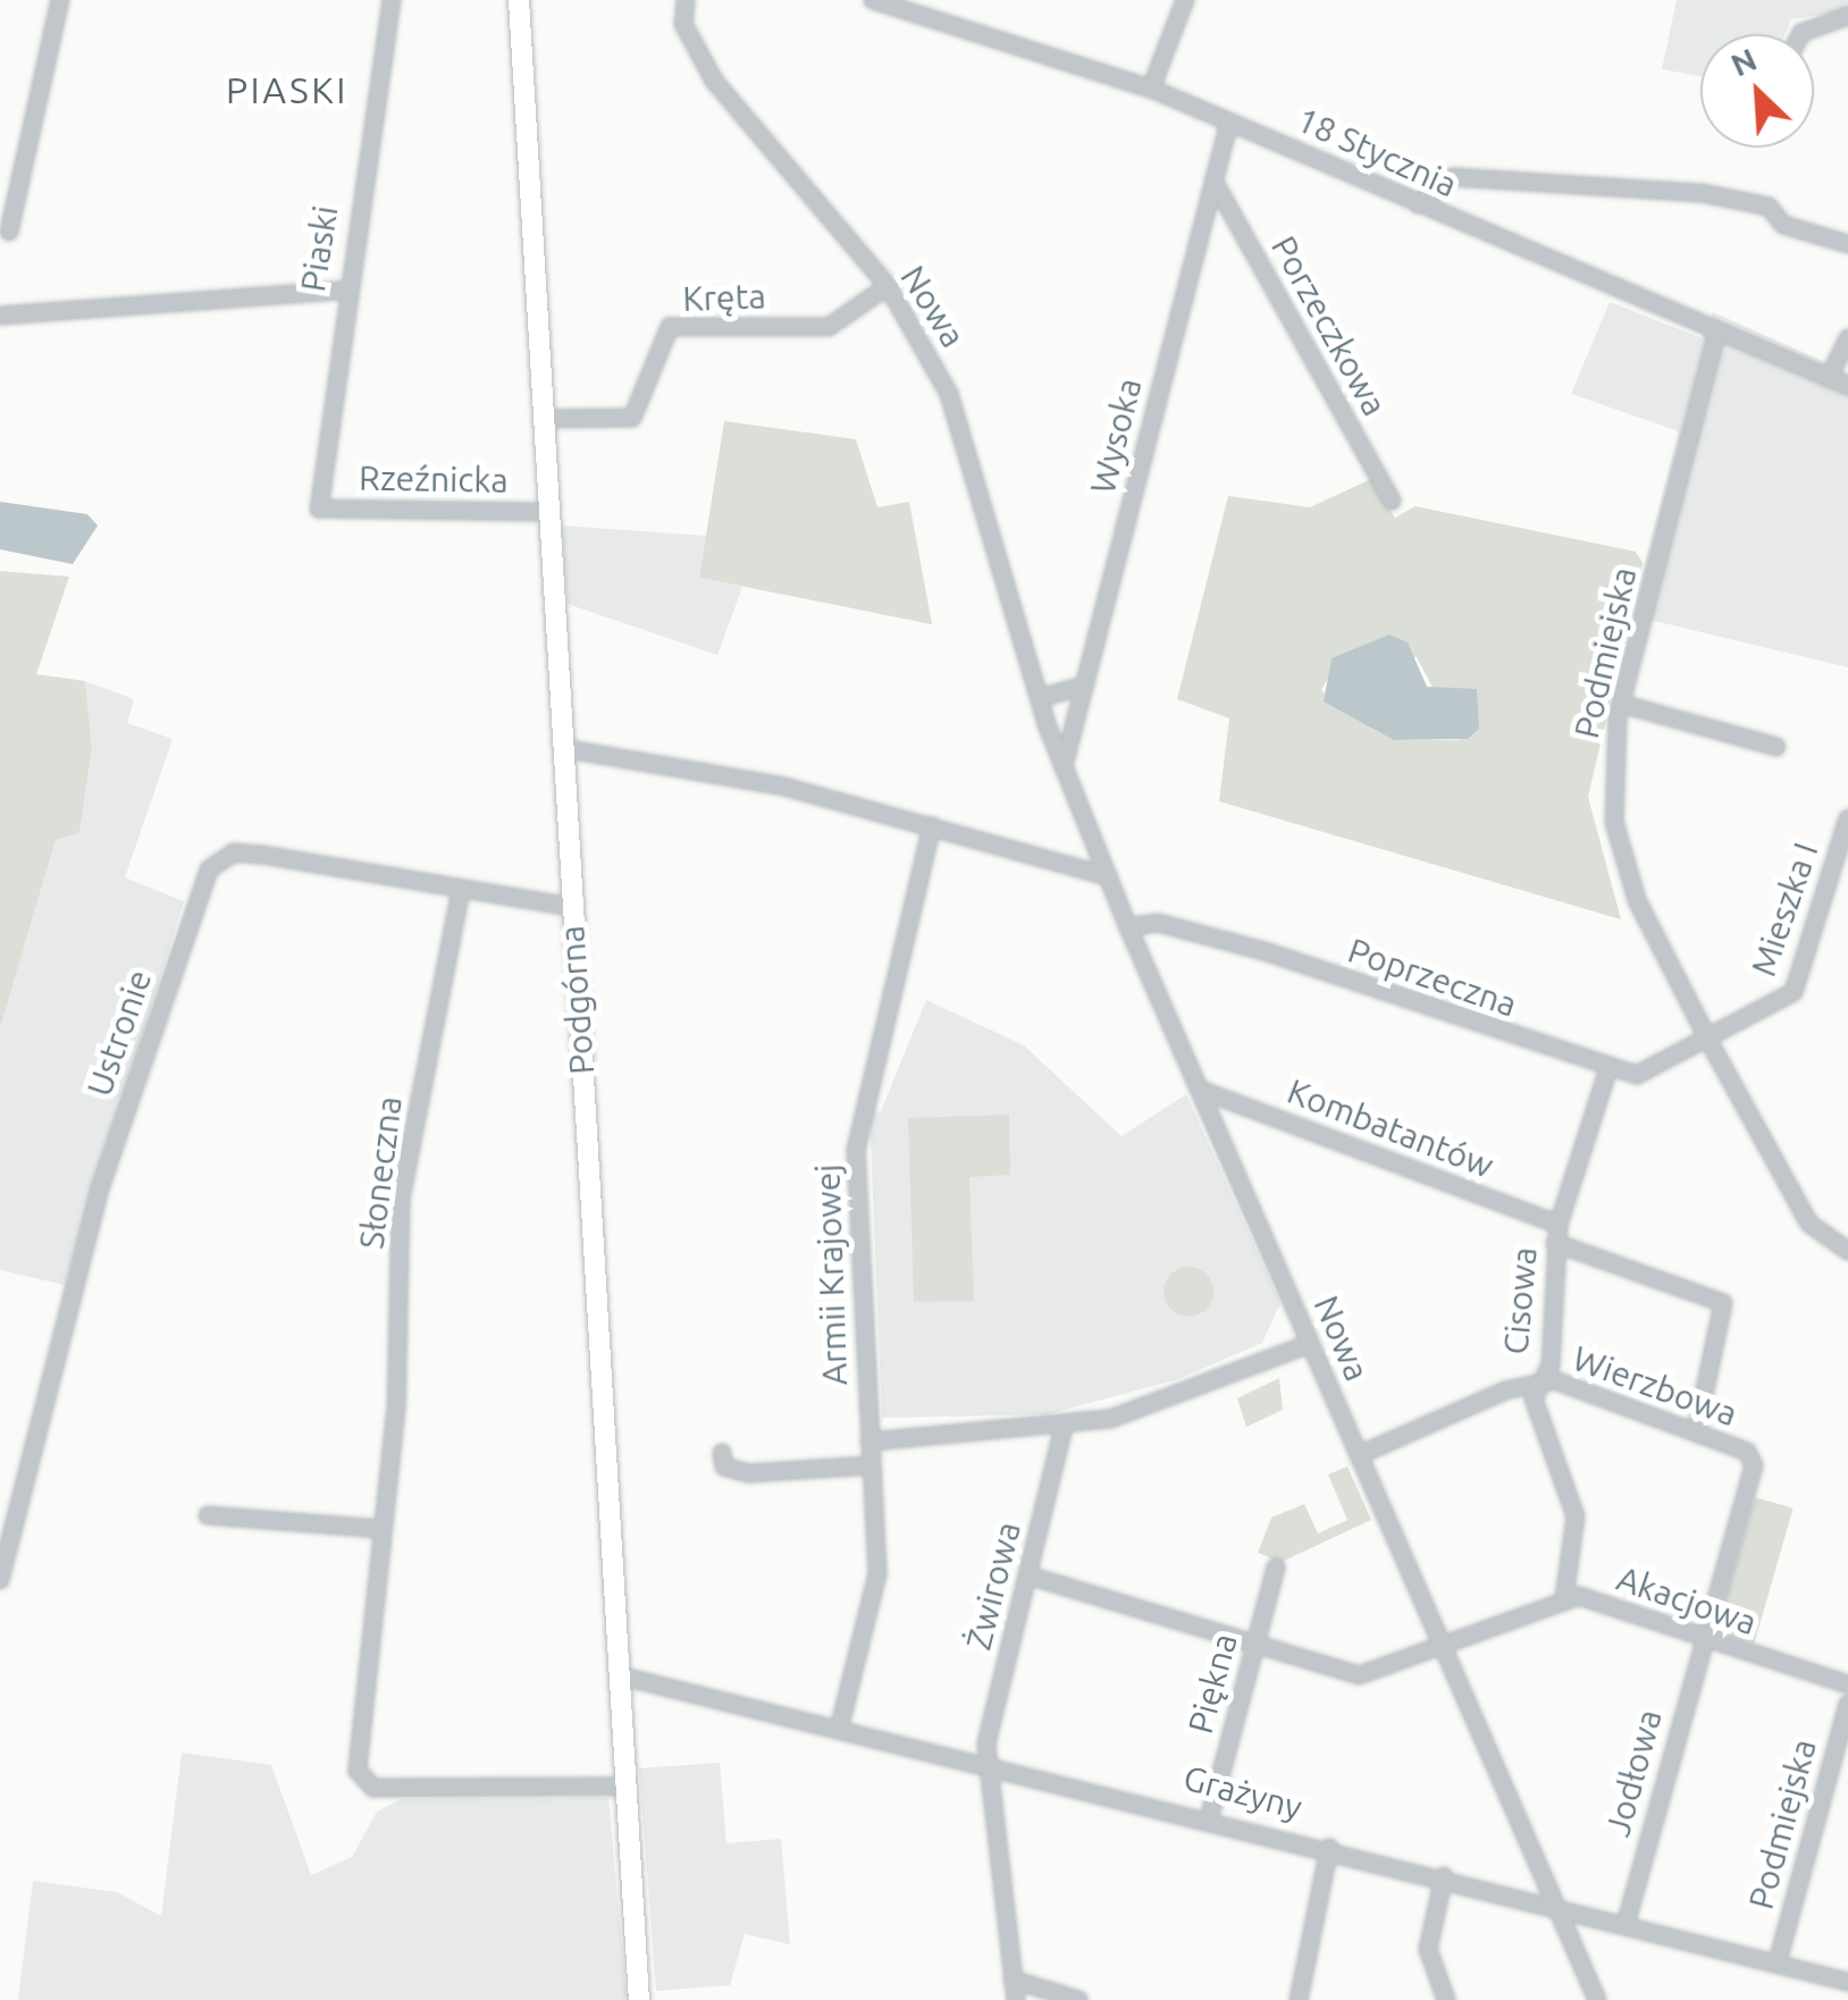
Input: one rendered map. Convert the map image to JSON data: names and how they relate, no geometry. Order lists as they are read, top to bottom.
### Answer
{
  "streets": {
    "main road": ["Podgórna"],
    "street": [
      "18 Stycznia",
      "Piaski",
      "Kręta",
      "Nowa",
      "Porzeczkowa",
      "Wysoka",
      "Rzeźnicka",
      "Podmiejska",
      "Mieszka I",
      "Poprzeczna",
      "Ustronie",
      "Kombatantów",
      "Słoneczna",
      "Armii Krajowej",
      "Cisowa",
      "Wierzbowa",
      "Żwirowa",
      "Akacjowa",
      "Piękna",
      "Jodłowa",
      "Grażyny"
    ]
  },
  "crossings": [
    ["18 Stycznia", "Wysoka"],
    ["18 Stycznia", "Podmiejska"],
    ["Piaski", "Rzeźnicka"],
    ["Kręta", "Nowa"],
    ["Kręta", "Podgórna"],
    ["Nowa", "Wysoka"],
    ["Nowa", "Poprzeczna"],
    ["Nowa", "Kombatantów"],
    ["Nowa", "Wierzbowa"],
    ["Nowa", "Akacjowa"],
    ["Nowa", "Grażyny"],
    ["Porzeczkowa", "Wysoka"],
    ["Rzeźnicka", "Podgórna"],
    ["Podmiejska", "Mieszka I"],
    ["Podmiejska", "Poprzeczna"],
    ["Podmiejska", "Grażyny"],
    ["Mieszka I", "Poprzeczna"],
    ["Poprzeczna", "Cisowa"],
    ["Podgórna", "Ustronie"],
    ["Podgórna", "Słoneczna"],
    ["Podgórna", "Grażyny"],
    ["Ustronie", "Słoneczna"],
    ["Kombatantów", "Cisowa"],
    ["Kombatantów", "Wierzbowa"],
    ["Armii Krajowej", "Grażyny"],
    ["Cisowa", "Wierzbowa"],
    ["Cisowa", "Akacjowa"],
    ["Wierzbowa", "Akacjowa"],
    ["Wierzbowa", "Jodłowa"],
    ["Żwirowa", "Akacjowa"],
    ["Żwirowa", "Grażyny"],
    ["Akacjowa", "Piękna"],
    ["Akacjowa", "Jodłowa"],
    ["Piękna", "Grażyny"],
    ["Jodłowa", "Grażyny"]
  ],
  "districts": ["PIASKI"],
  "north": "top left"
}
